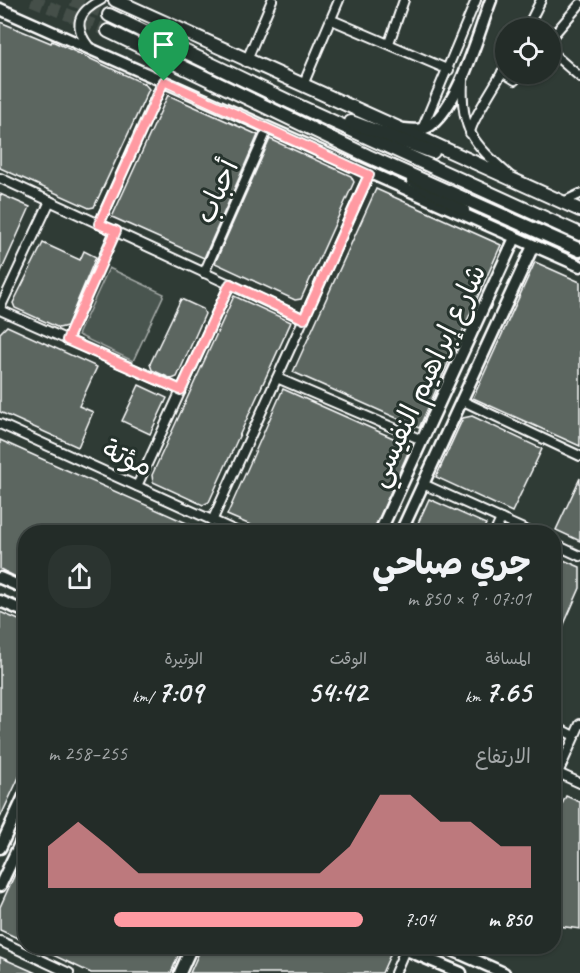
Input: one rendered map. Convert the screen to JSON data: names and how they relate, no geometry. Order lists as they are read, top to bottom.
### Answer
{
  "streets": {
    "street": ["أحباب", "شارع إبراهيم النفيسي", "مؤتة"]
  },
  "page": {
    "heading": ["جري صباحي", "07:01 · 9 × 850 m"],
    "stats": [
      ["المسافة", "7.65 km"],
      ["الوقت", "54:42"],
      ["الوتيرة", "7:09 /km"]
    ],
    "chart": ["الارتفاع", "255–258 m"],
    "list": [
      {
        "name": "850 m",
        "note": "7:04"
      }
    ]
  }
}
